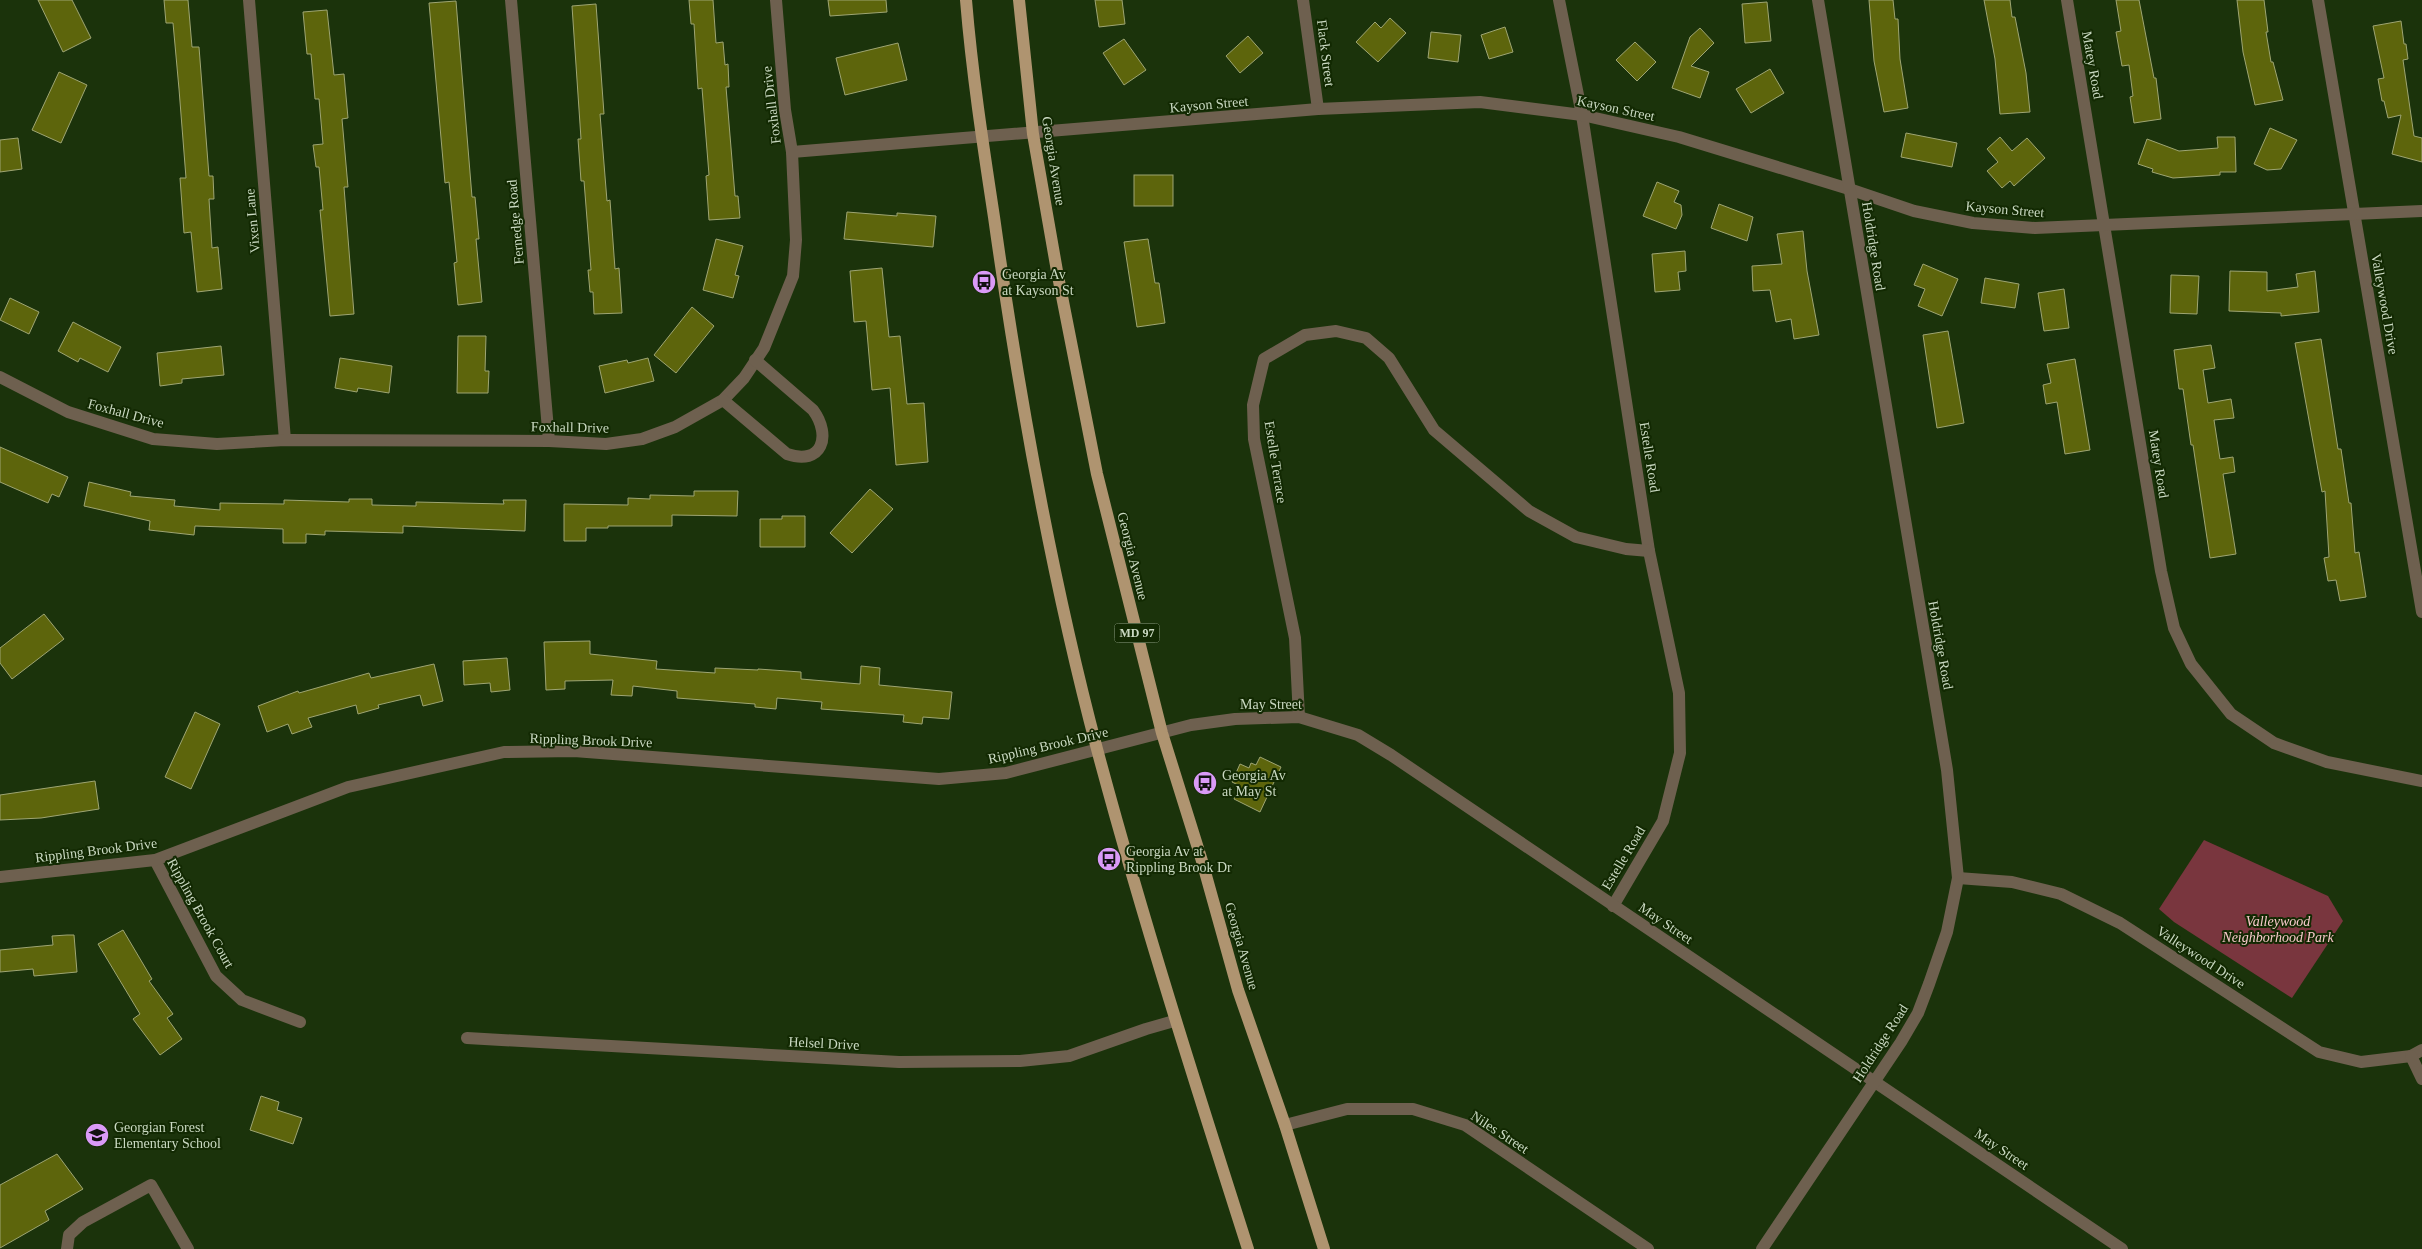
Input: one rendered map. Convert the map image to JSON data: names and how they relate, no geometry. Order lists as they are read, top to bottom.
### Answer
{
  "streets": {
    "main road": ["Georgia Avenue", "MD 97"],
    "street": [
      "Flack Street",
      "Matey Road",
      "Kayson Street",
      "Foxhall Drive",
      "Vixen Lane",
      "Fernedge Road",
      "Holdridge Road",
      "Valleywood Drive",
      "Estelle Road",
      "Estelle Terrace",
      "May Street",
      "Rippling Brook Drive",
      "Rippling Brook Court",
      "Helsel Drive",
      "Niles Street"
    ]
  },
  "crossings": [
    ["Flack Street", "Kayson Street"],
    ["Matey Road", "Kayson Street"],
    ["Kayson Street", "Foxhall Drive"],
    ["Kayson Street", "Georgia Avenue"],
    ["Kayson Street", "Holdridge Road"],
    ["Kayson Street", "Valleywood Drive"],
    ["Kayson Street", "Estelle Road"],
    ["Foxhall Drive", "Vixen Lane"],
    ["Foxhall Drive", "Fernedge Road"],
    ["Georgia Avenue", "May Street"],
    ["Georgia Avenue", "Rippling Brook Drive"],
    ["Georgia Avenue", "Niles Street"],
    ["Holdridge Road", "Valleywood Drive"],
    ["Holdridge Road", "May Street"],
    ["Estelle Road", "Estelle Terrace"],
    ["Estelle Road", "May Street"],
    ["Estelle Terrace", "May Street"],
    ["May Street", "Rippling Brook Drive"],
    ["Rippling Brook Drive", "Rippling Brook Court"]
  ],
  "parks": ["Valleywood Neighborhood Park"],
  "places": {
    "bus stop": ["Georgia Av at Kayson St", "Georgia Av at May St", "Georgia Av at Rippling Brook Dr"],
    "school or university": ["Georgian Forest Elementary School"]
  }
}
